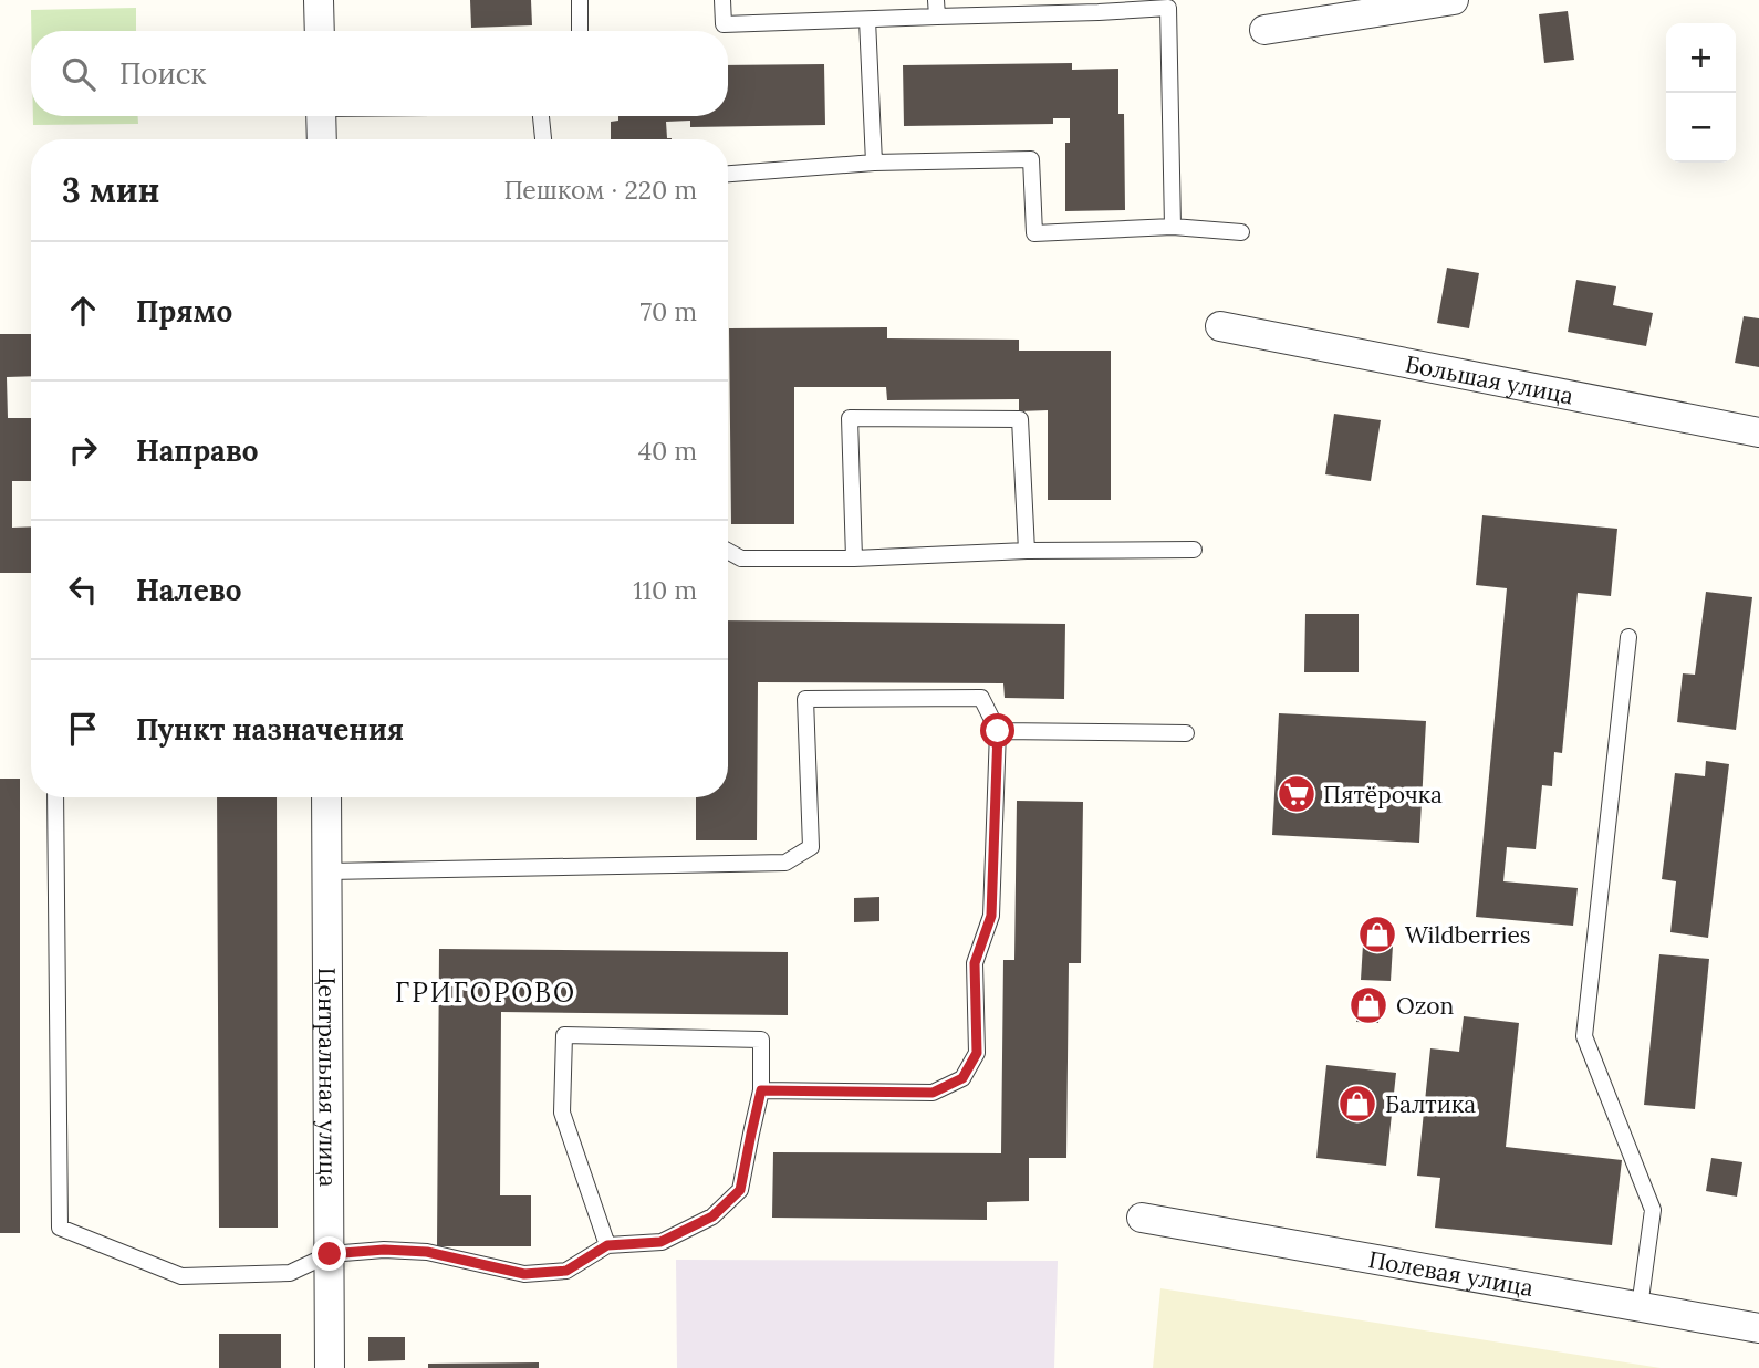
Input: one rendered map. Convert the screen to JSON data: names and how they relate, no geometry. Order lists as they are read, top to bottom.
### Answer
{
  "streets": {
    "street": ["Большая улица", "Центральная улица", "Полевая улица"]
  },
  "districts": ["ГРИГОРОВО"],
  "places": {
    "supermarket": ["Пятёрочка"],
    "shop": ["Wildberries", "Ozon", "Балтика"]
  },
  "page": {
    "map_buttons": ["+", "−"],
    "search": "Поиск",
    "heading": ["3 мин", "Пешком · 220 m"],
    "list": [
      ["Прямо", "70 m"],
      ["Направо", "40 m"],
      ["Налево", "110 m"],
      "Пункт назначения"
    ]
  }
}
